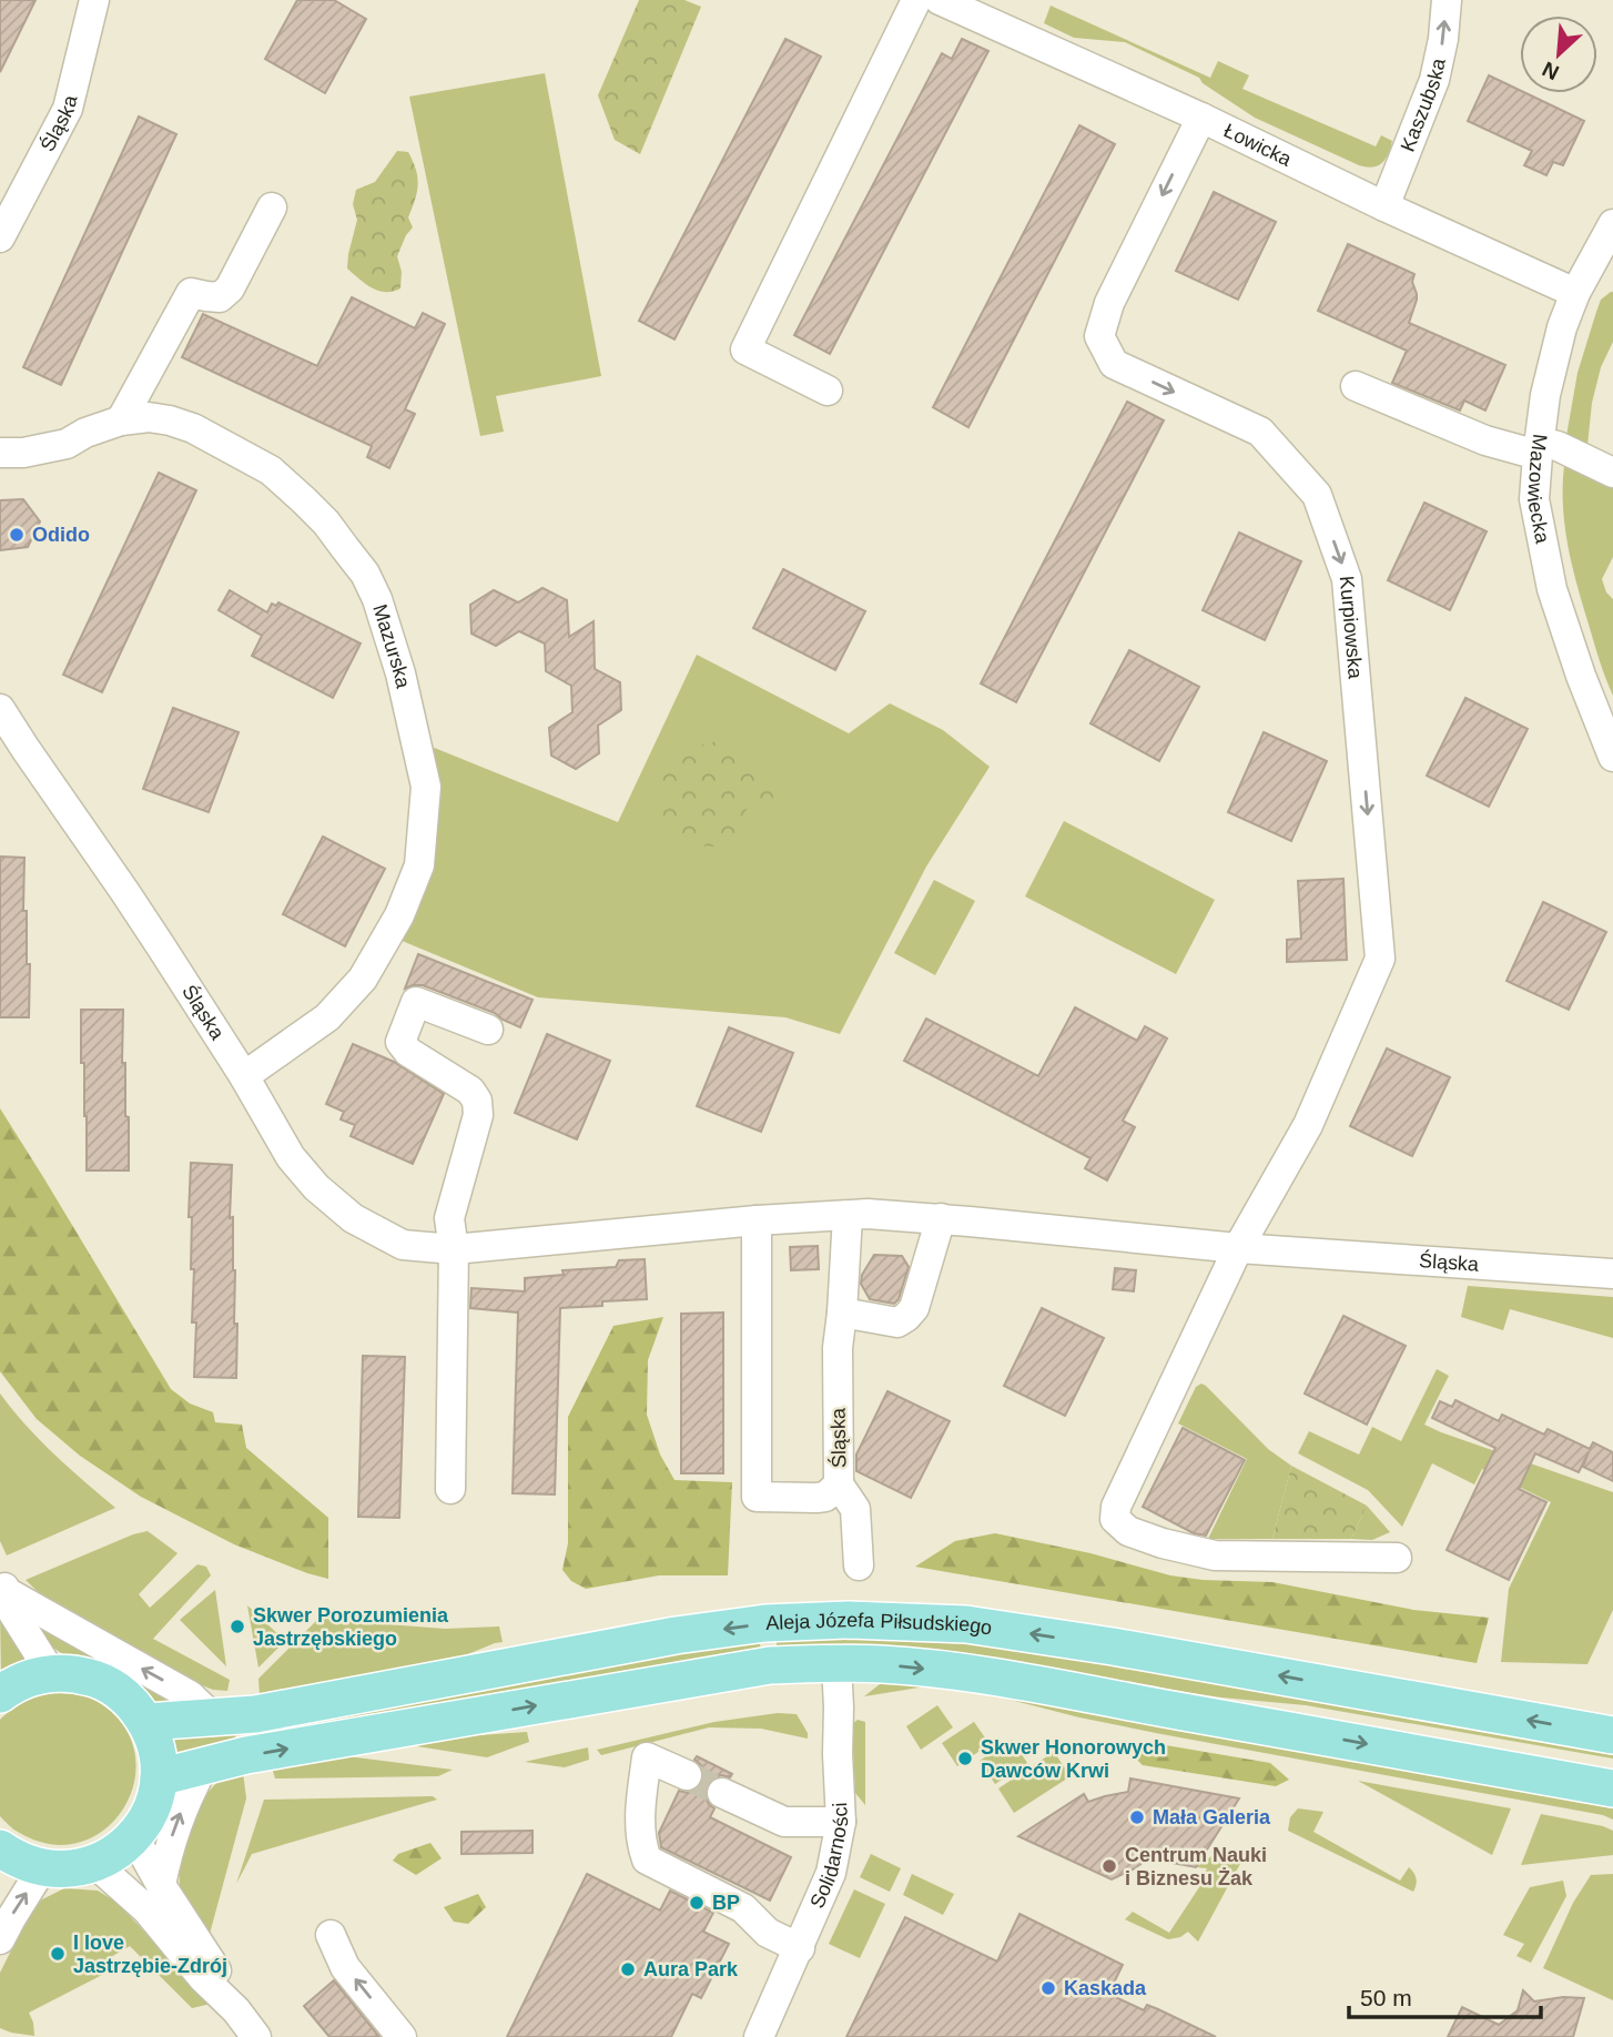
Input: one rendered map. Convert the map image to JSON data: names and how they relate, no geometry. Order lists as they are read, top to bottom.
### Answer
{
  "streets": {
    "main road": ["Aleja Józefa Piłsudskiego"],
    "street": [
      "Kaszubska",
      "Śląska",
      "Łowicka",
      "Mazowiecka",
      "Kurpiowska",
      "Mazurska",
      "Solidarności"
    ]
  },
  "crossings": [
    ["Kaszubska", "Łowicka"],
    ["Śląska", "Kurpiowska"],
    ["Śląska", "Mazurska"],
    ["Łowicka", "Mazowiecka"],
    ["Łowicka", "Kurpiowska"],
    ["Aleja Józefa Piłsudskiego", "Solidarności"]
  ],
  "one_way": ["Kaszubska", "Kurpiowska"],
  "places": [
    "Odido",
    "Skwer Porozumienia Jastrzębskiego",
    "Skwer Honorowych Dawców Krwi",
    "Mała Galeria",
    "Centrum Nauki i Biznesu Żak",
    "BP",
    "I love Jastrzębie-Zdrój",
    "Aura Park",
    "Kaskada"
  ],
  "scale_bar": "50 m",
  "north": "bottom left"
}
